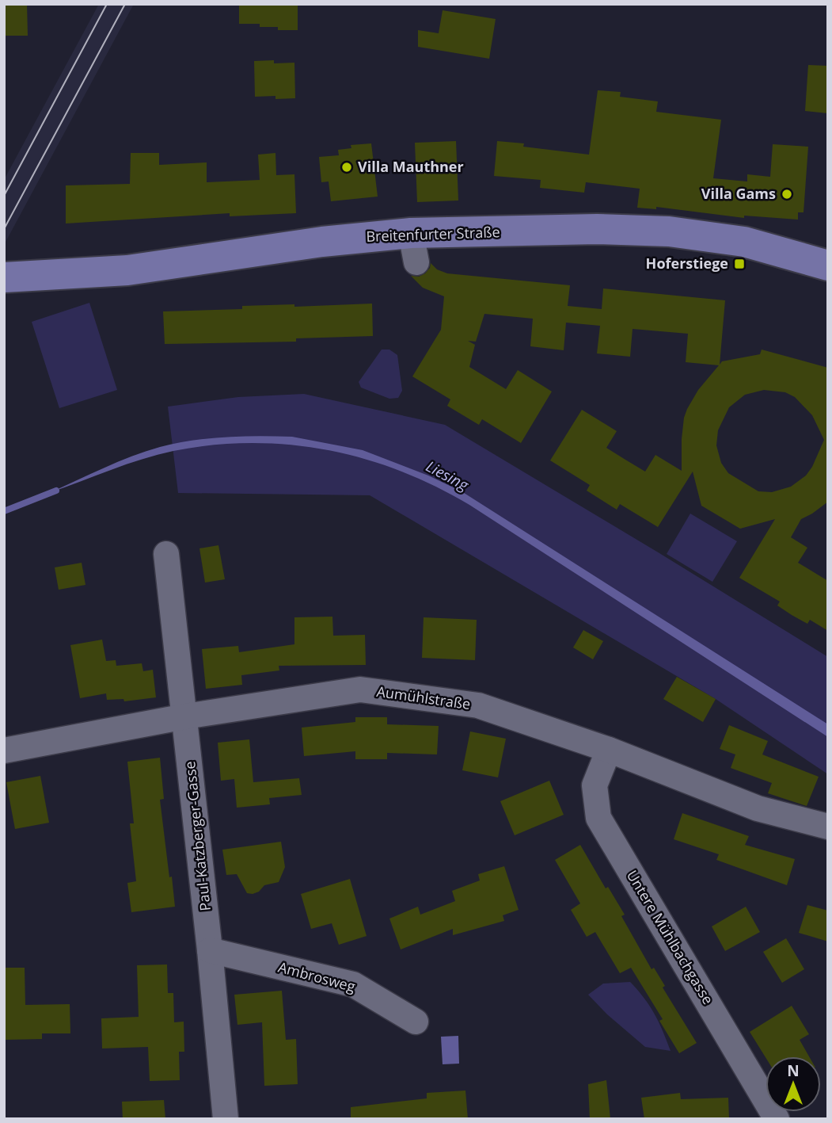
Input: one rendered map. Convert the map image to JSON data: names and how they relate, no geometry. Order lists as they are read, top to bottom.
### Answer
{
  "streets": {
    "main road": ["Breitenfurter Straße"],
    "street": [
      "Aumühlstraße",
      "Paul-Katzberger-Gasse",
      "Untere Mühlbachgasse",
      "Ambrosweg"
    ]
  },
  "crossings": [
    ["Aumühlstraße", "Paul-Katzberger-Gasse"],
    ["Aumühlstraße", "Untere Mühlbachgasse"],
    ["Paul-Katzberger-Gasse", "Ambrosweg"]
  ],
  "water": ["Liesing"],
  "places": {
    "other": ["Villa Mauthner", "Villa Gams"],
    "transit": ["Hoferstiege"]
  },
  "north": "top"
}
